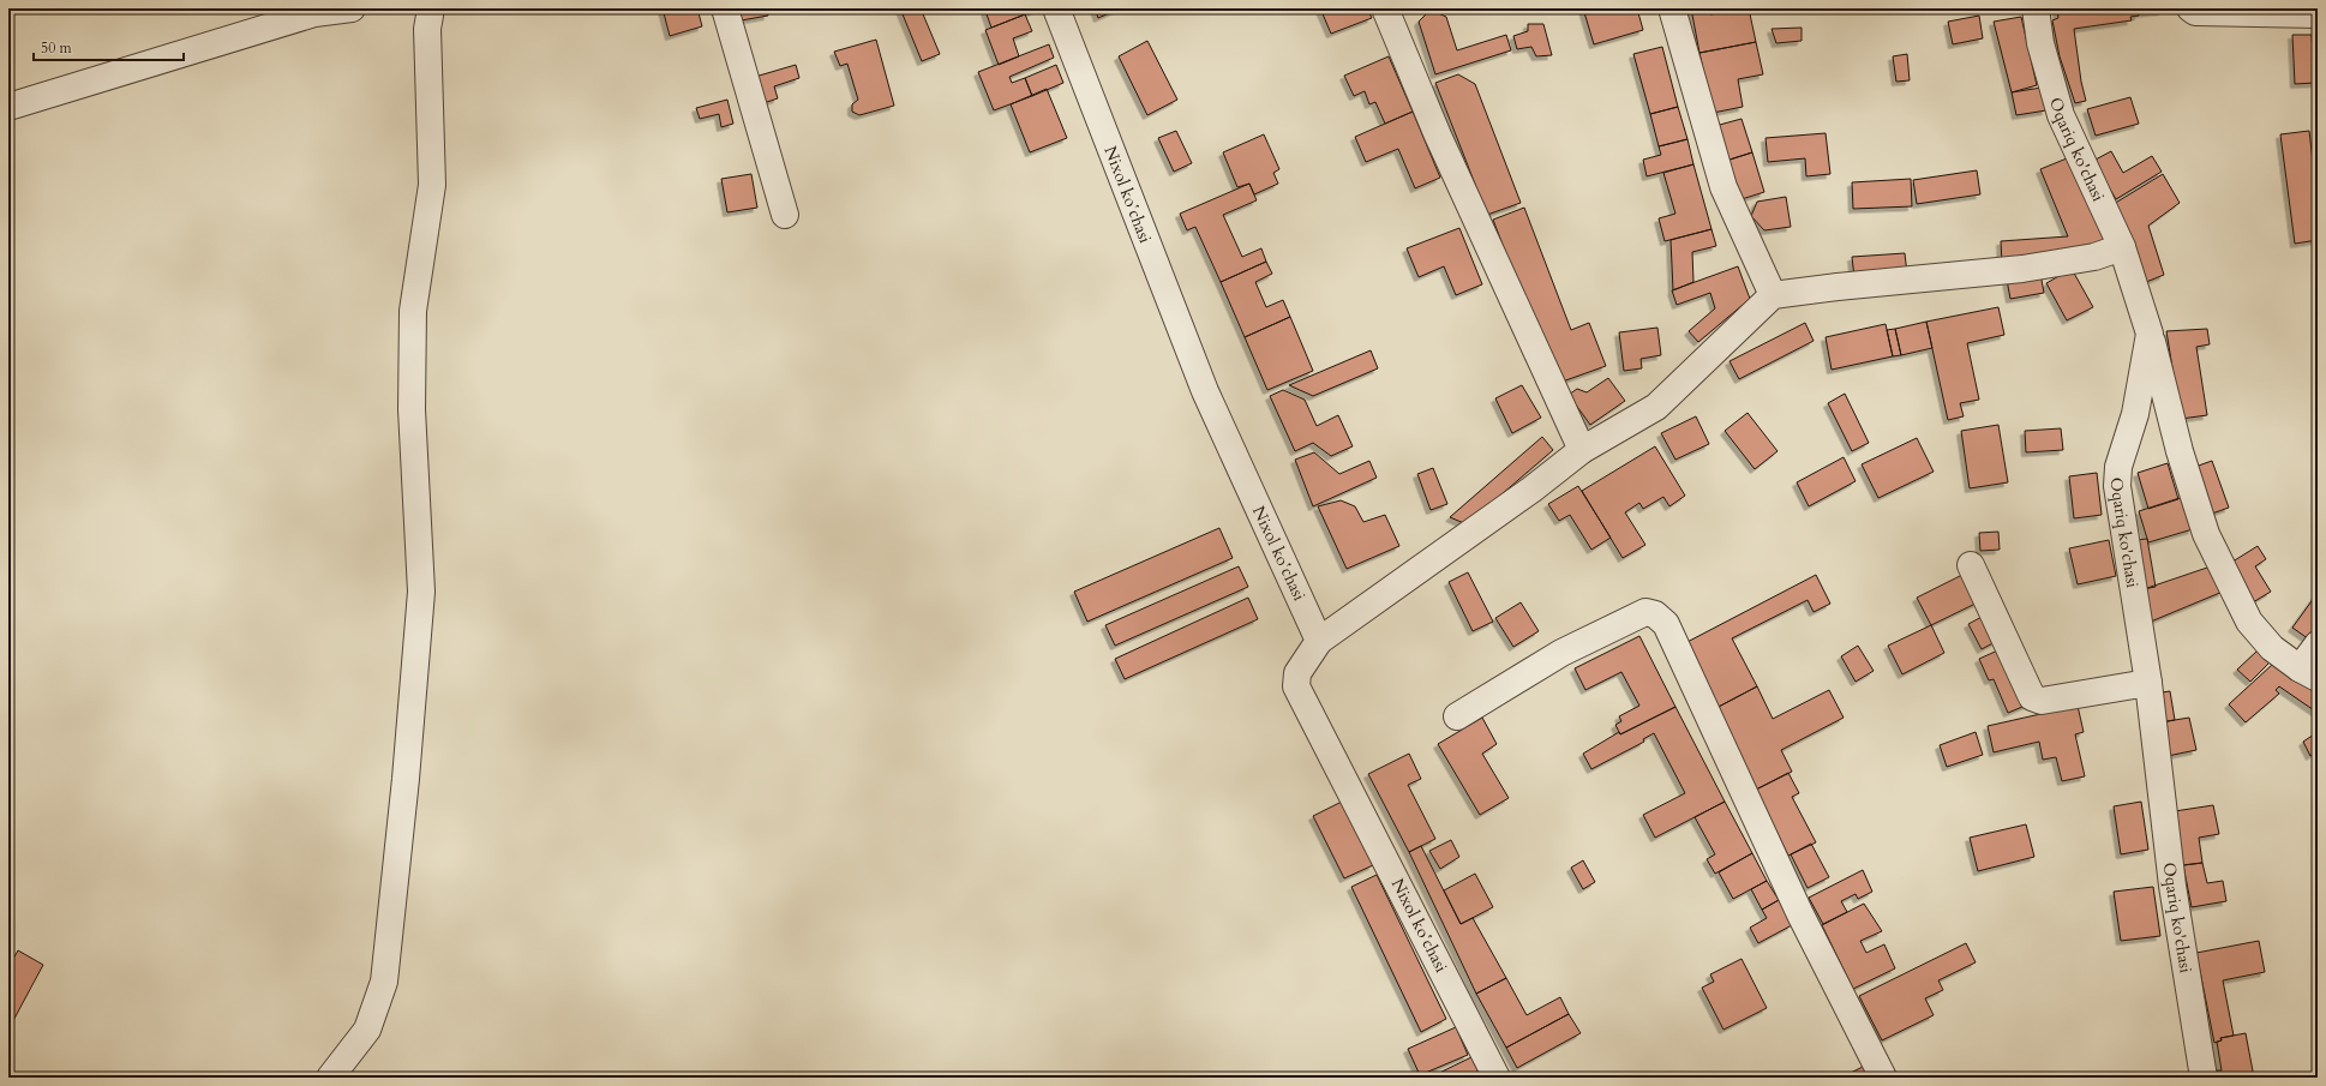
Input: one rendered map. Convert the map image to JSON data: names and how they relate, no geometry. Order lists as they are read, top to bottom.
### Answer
{
  "streets": {
    "street": ["Oqariq ko'chasi", "Nixol koʻchasi"]
  },
  "scale_bar": "50 m"
}
